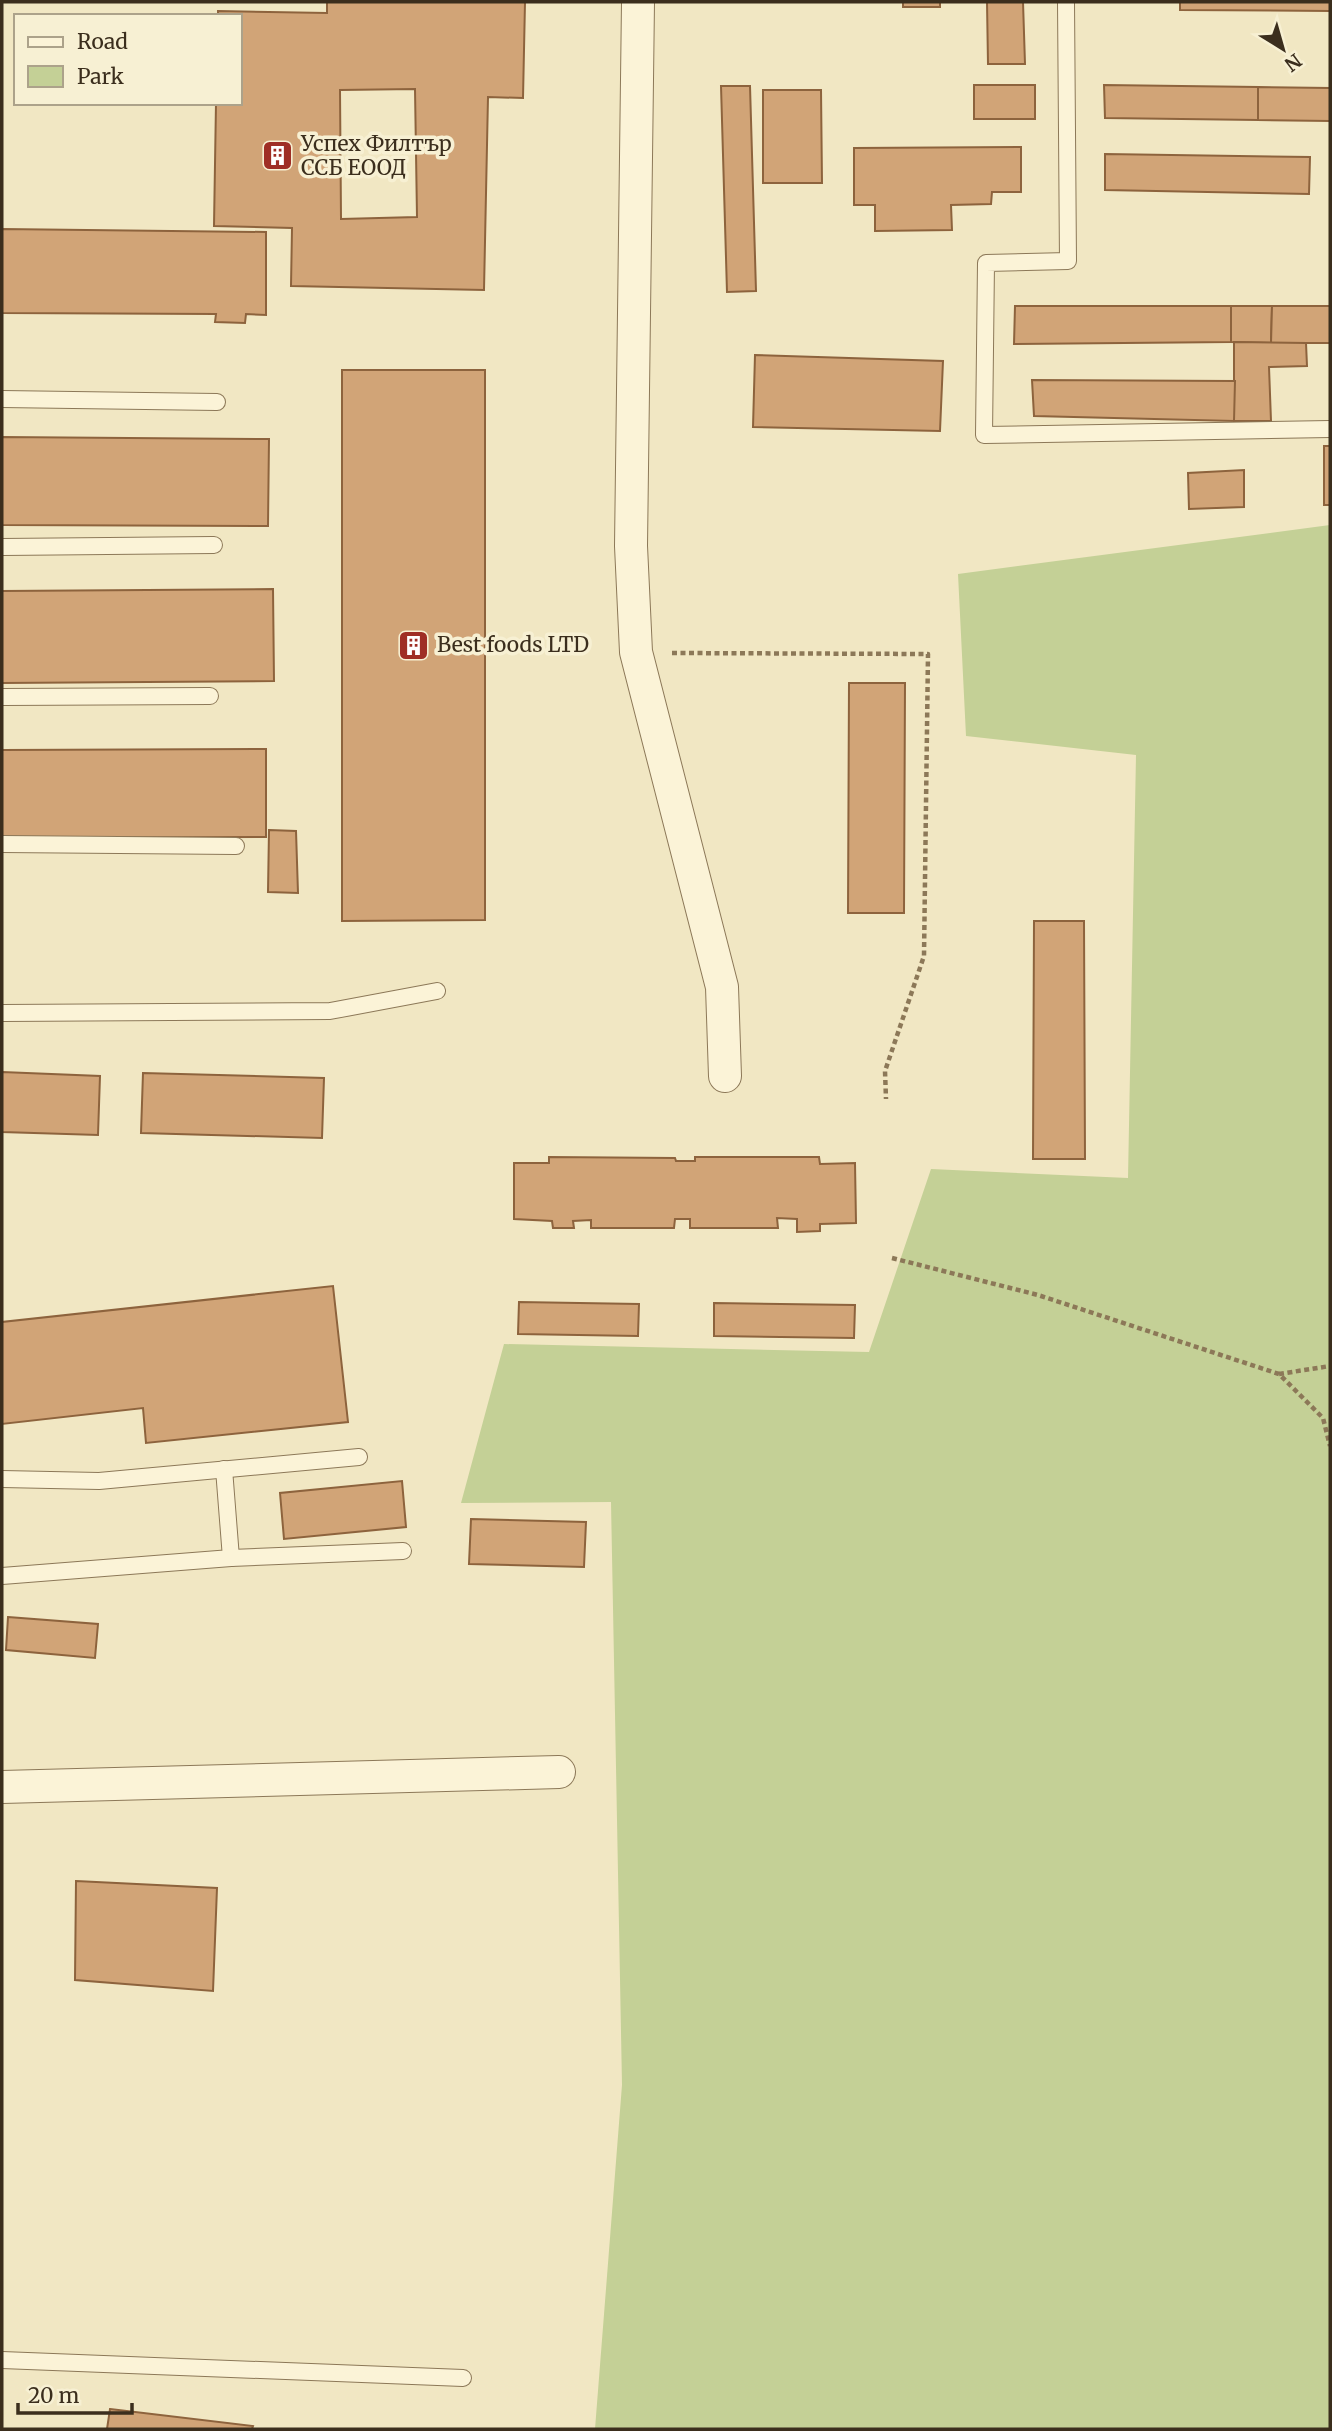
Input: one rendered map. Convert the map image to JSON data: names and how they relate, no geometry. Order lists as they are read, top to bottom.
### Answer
{
  "places": {
    "building": ["Успех Филтър ССБ ЕООД", "Best foods LTD"]
  },
  "legend": ["Road", "Park"],
  "scale_bar": "20 m",
  "north": "bottom right"
}
